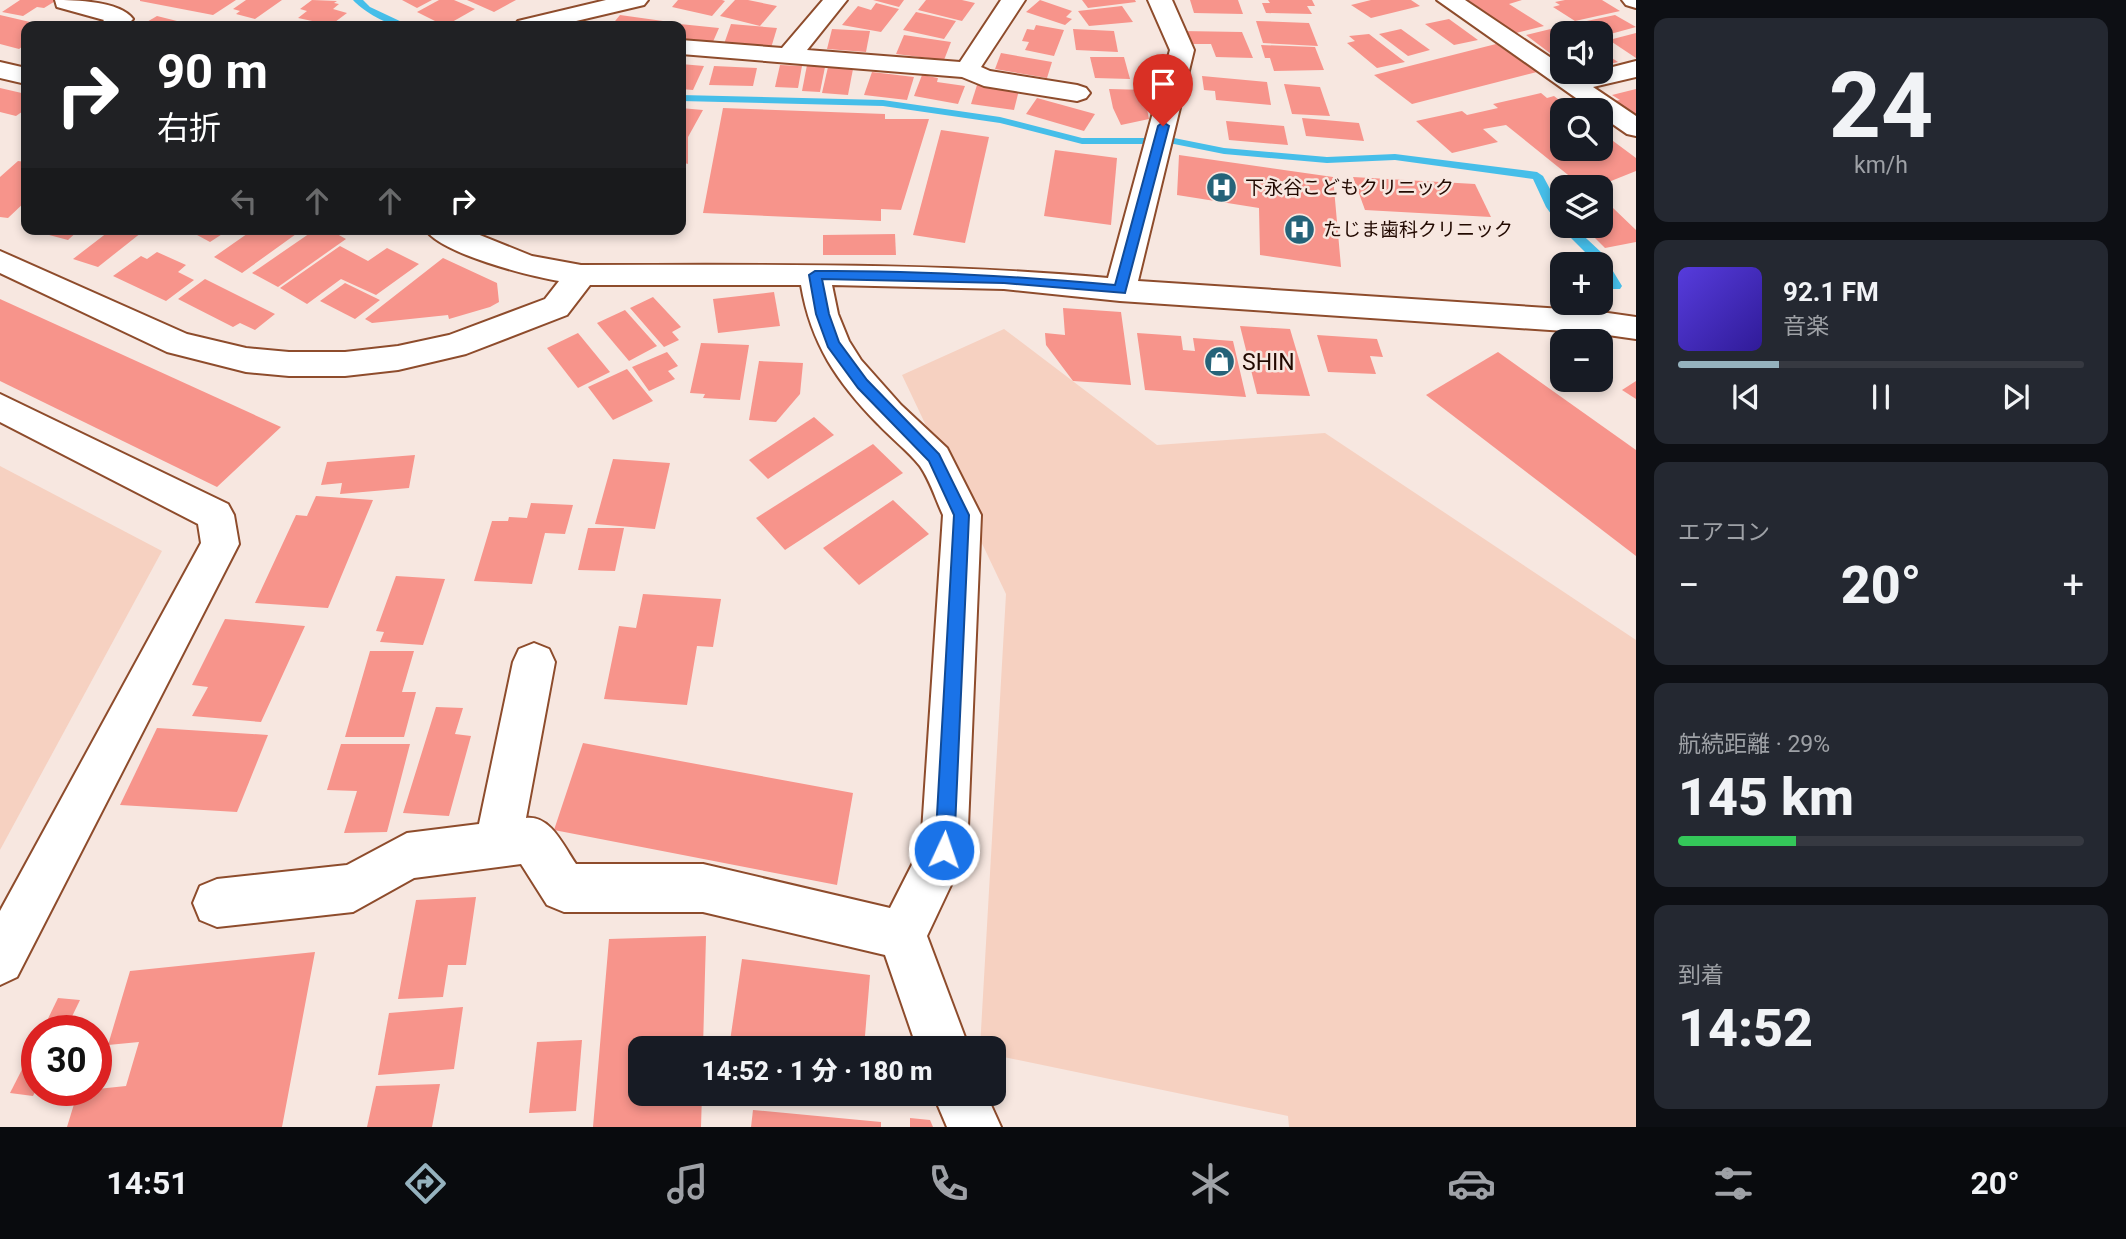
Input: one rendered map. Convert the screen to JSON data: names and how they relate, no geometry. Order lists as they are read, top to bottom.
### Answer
{
  "places": {
    "hospital": ["下永谷こどもクリニック", "たじま歯科クリニック"],
    "shop": ["SHIN"]
  },
  "page": {
    "tile": [
      ["24", "km/h"],
      "エアコン",
      ["航続距離 · 29%", "145 km"],
      ["到着", "14:52"]
    ],
    "map_buttons": ["+", "−"],
    "turn": ["90 m", "右折"],
    "song": ["92.1 FM", "音楽"],
    "heat": ["−", "20°", "+"],
    "limit": "30",
    "trip": "14:52 · 1 分 · 180 m",
    "tabs": ["14:51", "20°"]
  }
}
